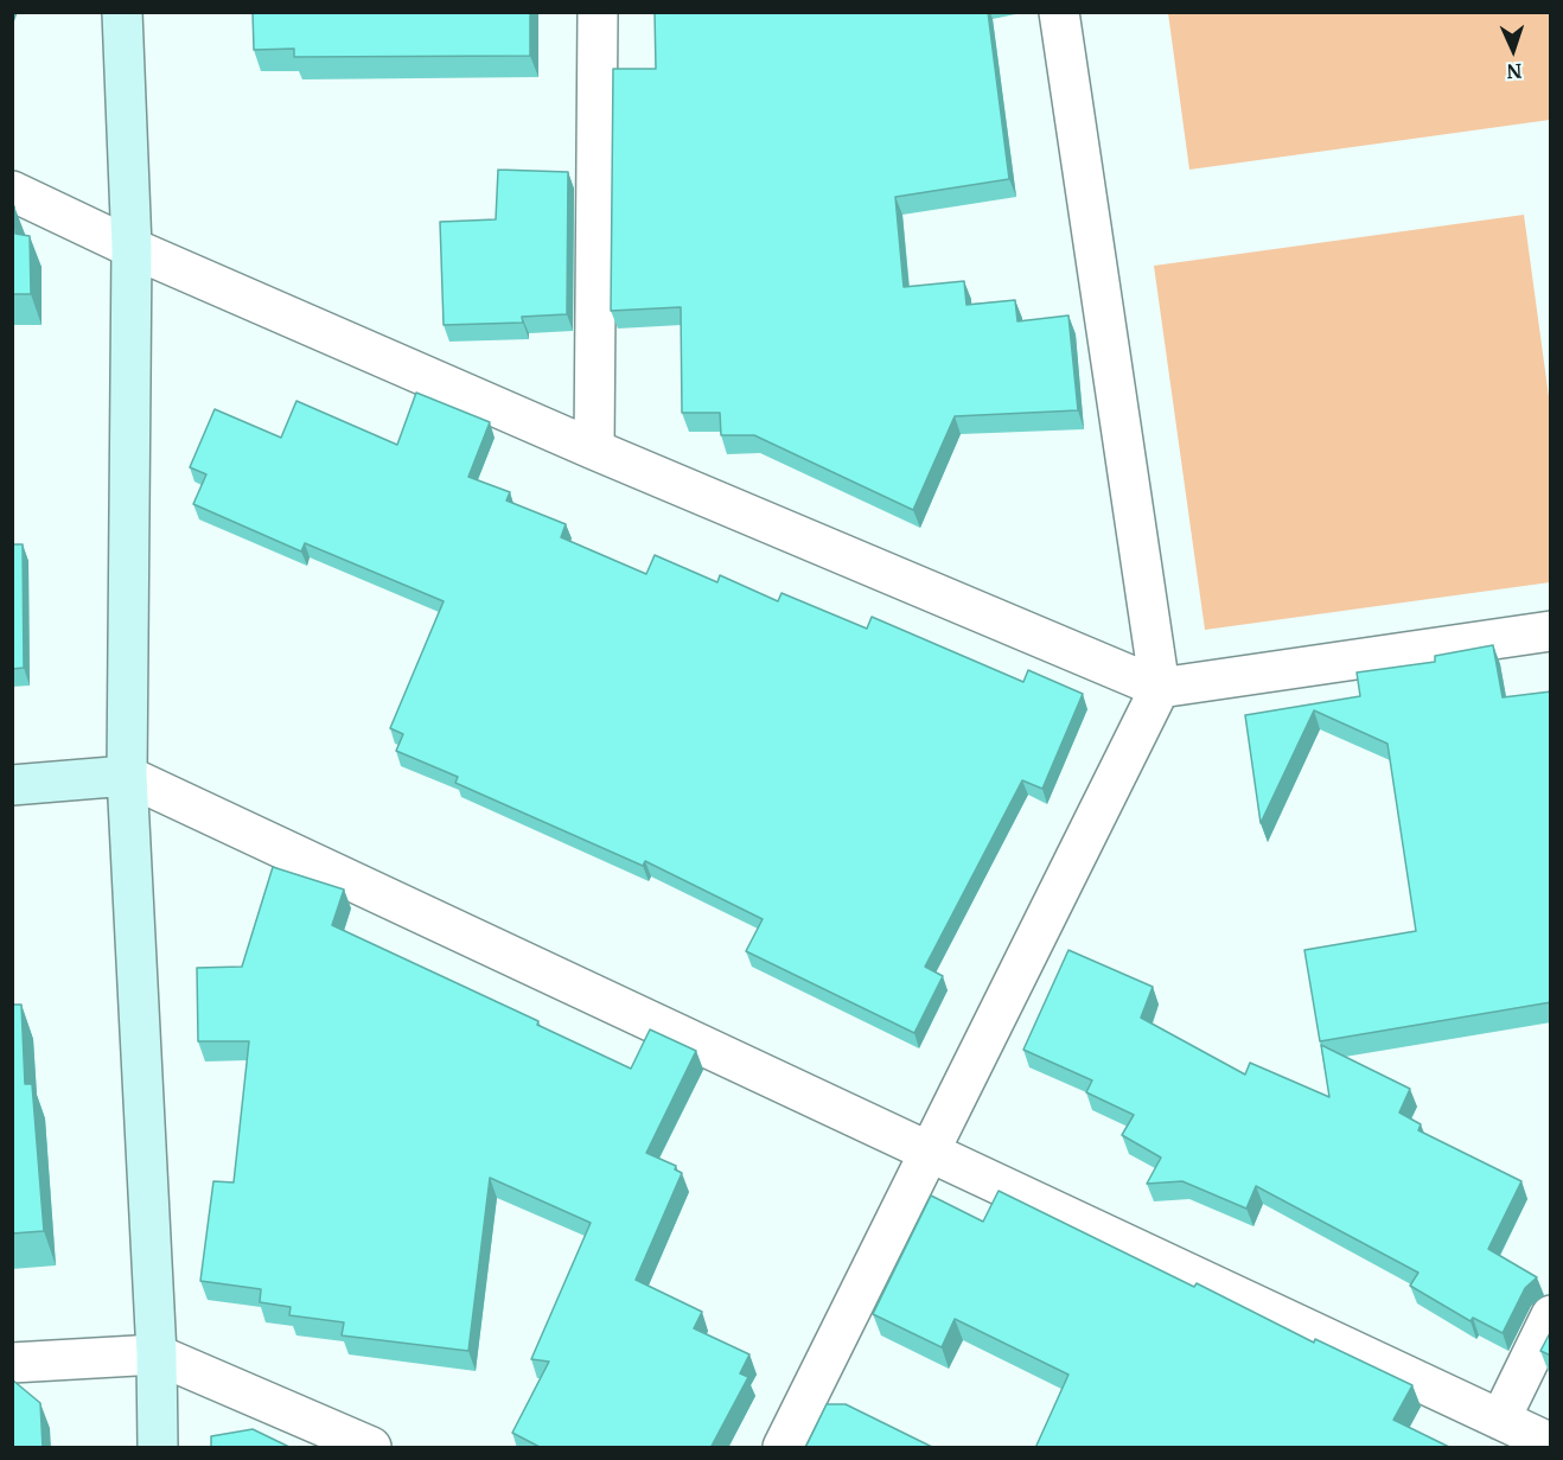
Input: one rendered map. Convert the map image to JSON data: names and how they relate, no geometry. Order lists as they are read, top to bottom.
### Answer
{
  "north": "bottom"
}
